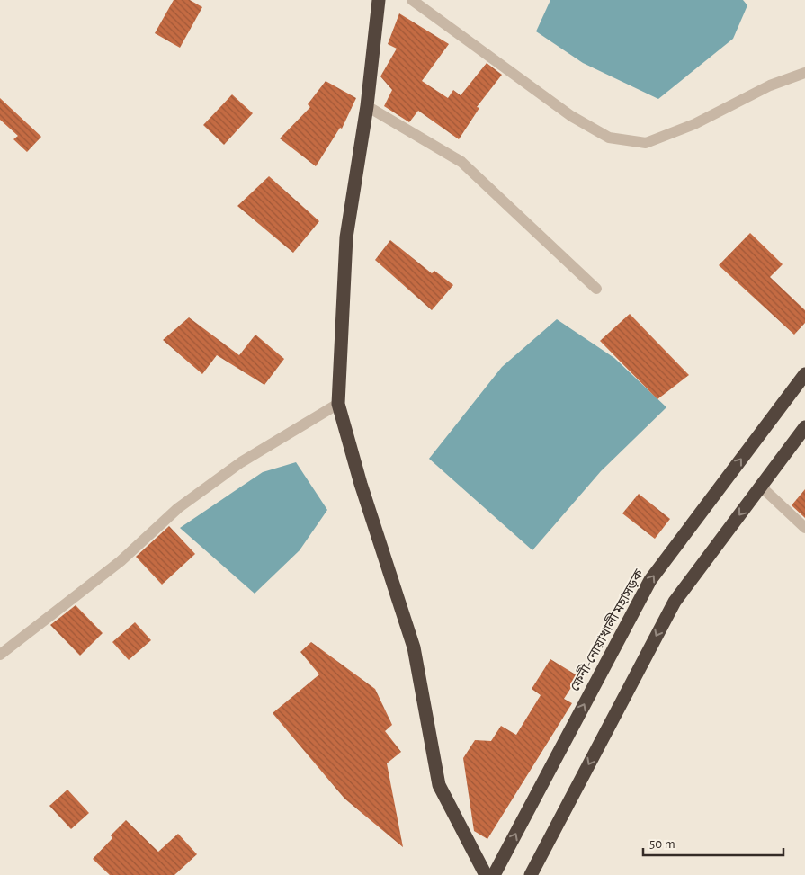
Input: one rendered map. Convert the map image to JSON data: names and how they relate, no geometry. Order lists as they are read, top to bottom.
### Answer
{
  "streets": {
    "highway": ["ফেনী-নোয়াখালী মহাসড়ক"]
  },
  "scale_bar": "50 m"
}
